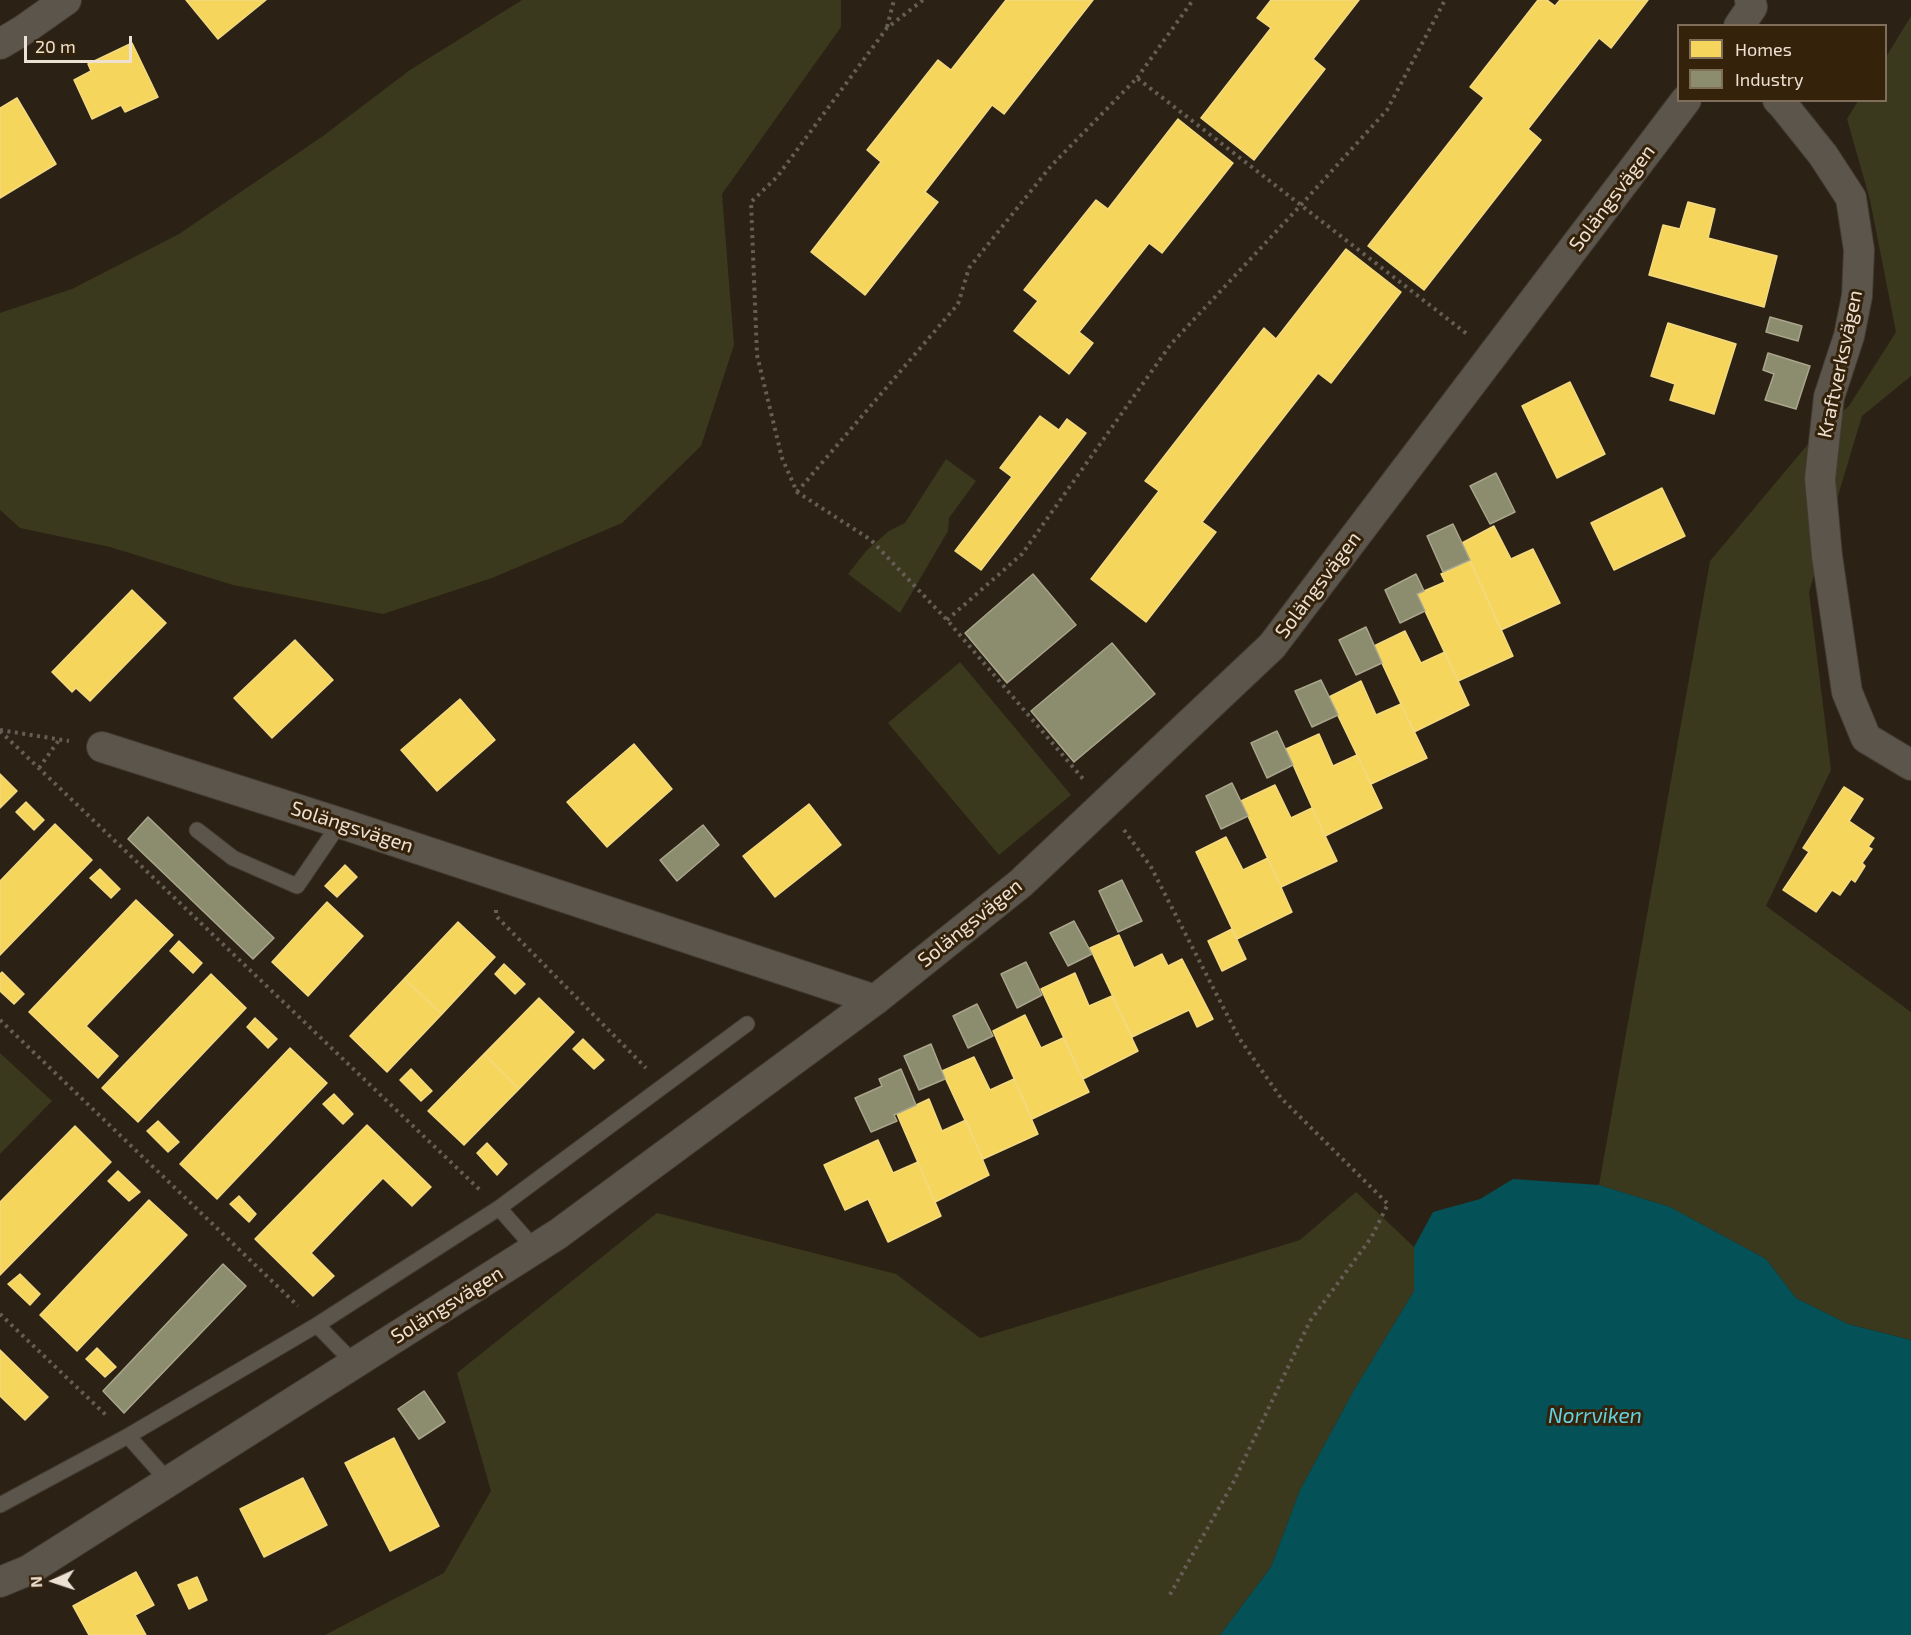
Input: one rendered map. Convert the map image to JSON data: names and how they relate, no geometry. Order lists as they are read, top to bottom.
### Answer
{
  "streets": {
    "street": ["Solängsvägen", "Kraftverksvägen"]
  },
  "water": ["Norrviken"],
  "legend": ["Homes", "Industry"],
  "scale_bar": "20 m",
  "north": "left"
}
